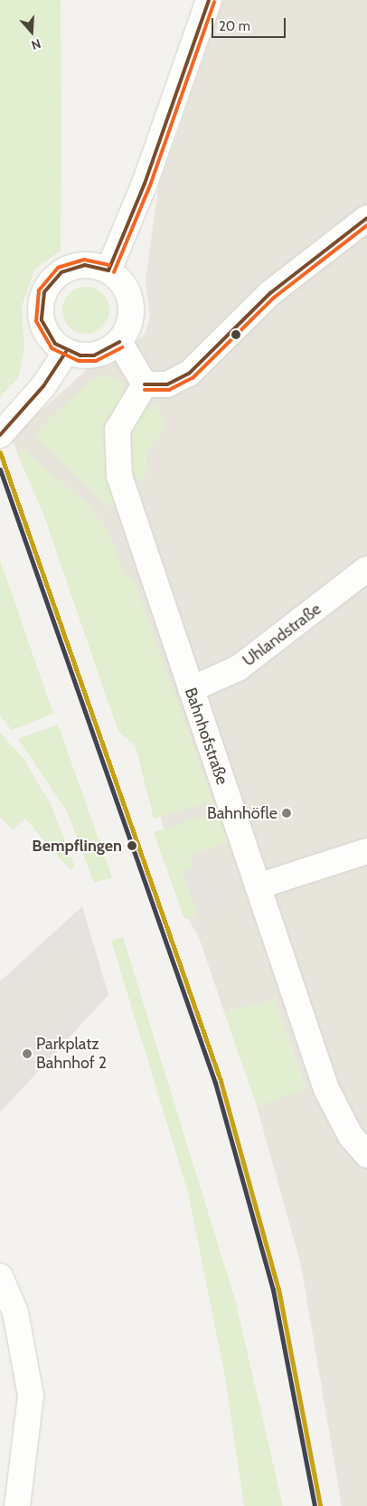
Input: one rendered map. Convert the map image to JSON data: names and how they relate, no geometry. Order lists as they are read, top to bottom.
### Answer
{
  "streets": {
    "street": ["Uhlandstraße", "Bahnhofstraße"]
  },
  "crossings": [
    ["Uhlandstraße", "Bahnhofstraße"]
  ],
  "places": ["Bahnhöfle", "Bempflingen", "Parkplatz Bahnhof 2"],
  "scale_bar": "20 m",
  "north": "bottom"
}
